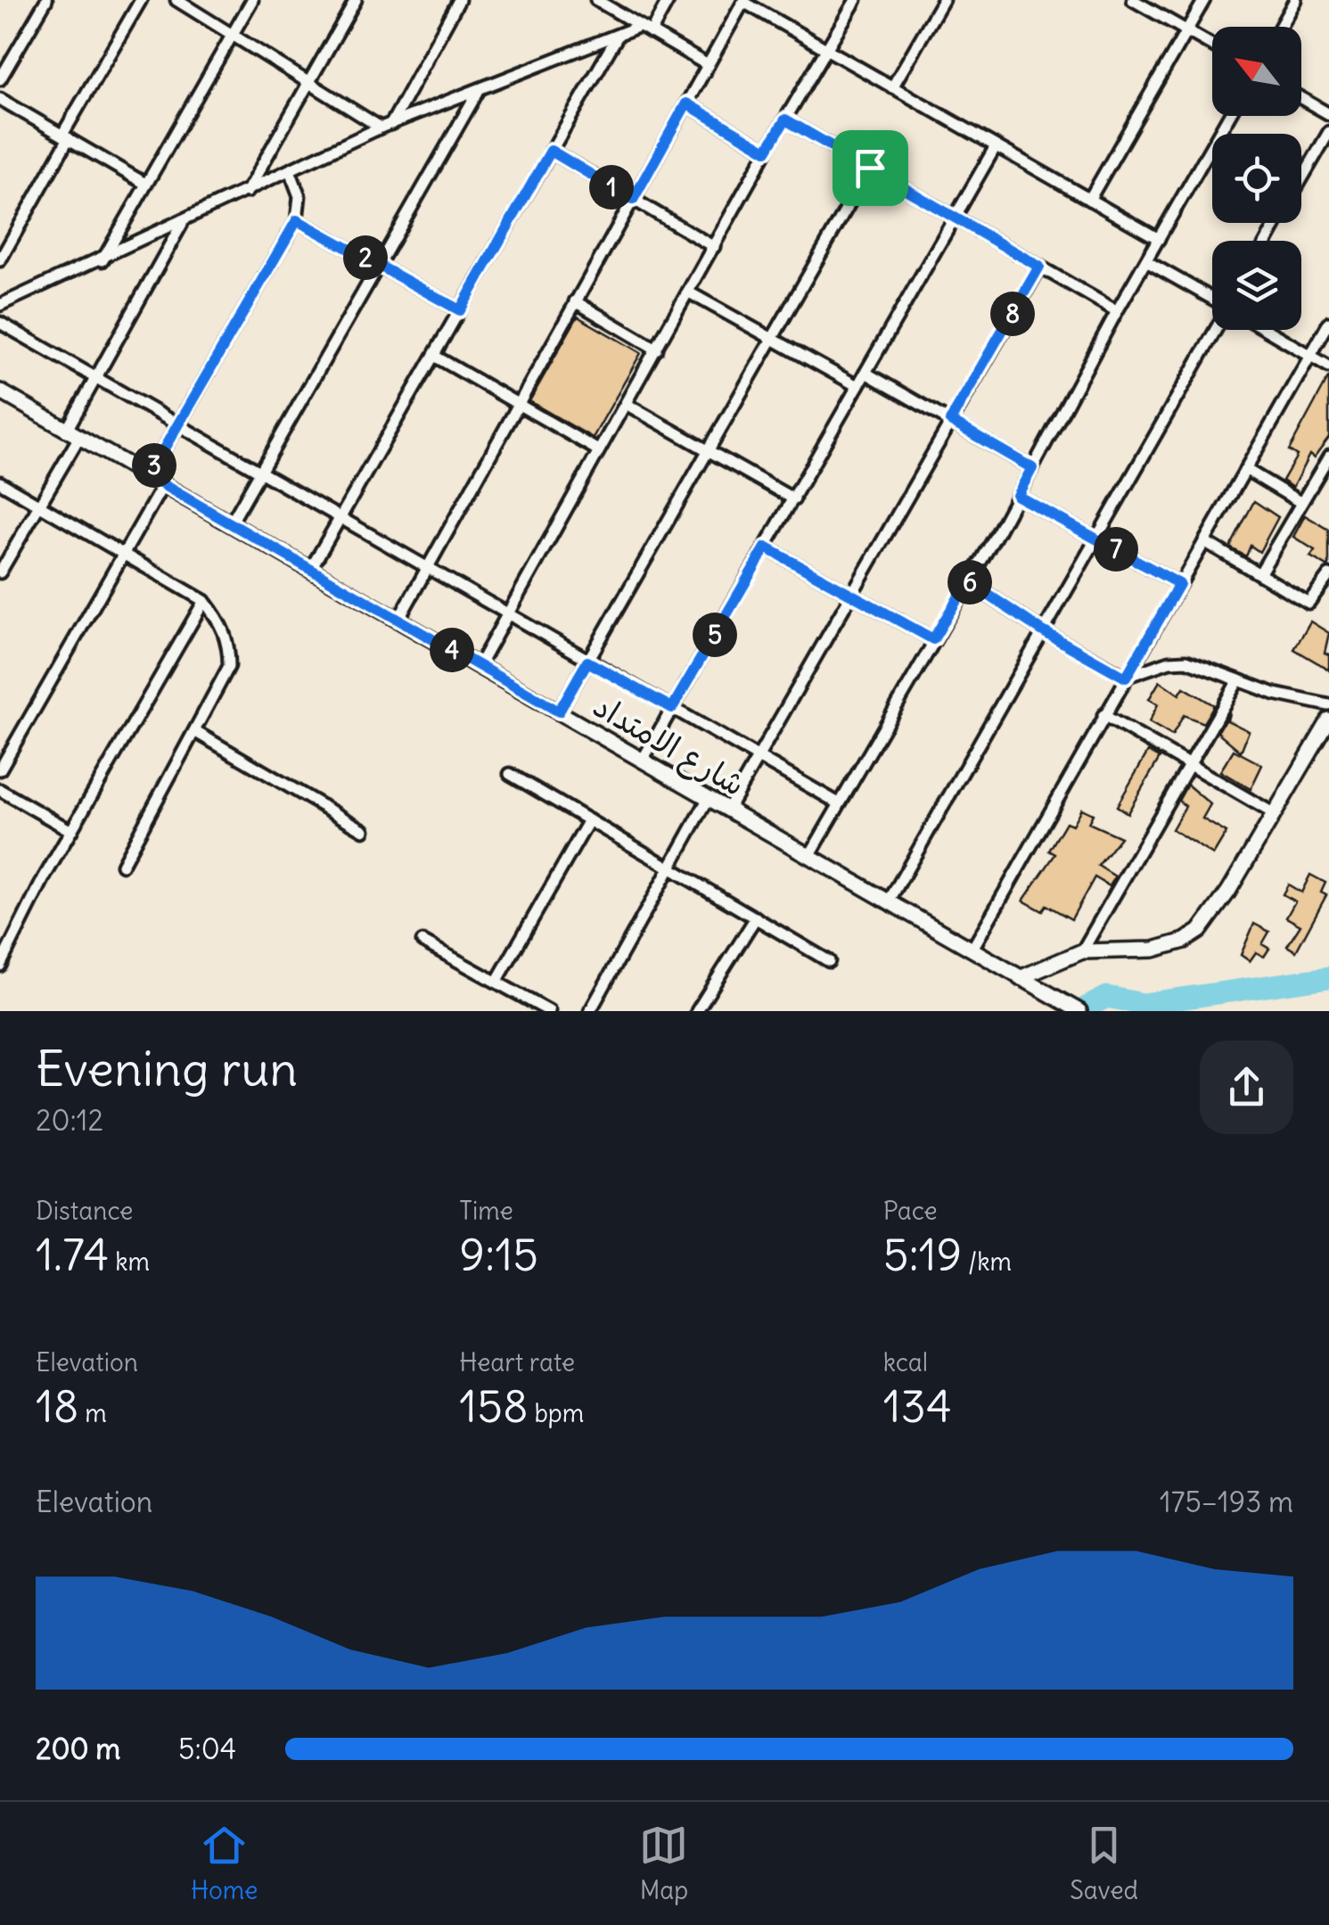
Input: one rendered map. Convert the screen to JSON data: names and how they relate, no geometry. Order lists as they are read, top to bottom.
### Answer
{
  "streets": {
    "street": ["شارع الامتداد"]
  },
  "north": "top left",
  "page": {
    "pins": [
      "1",
      "2",
      "8",
      "3",
      "7",
      "6",
      "5",
      "4"
    ],
    "heading": ["Evening run", "20:12"],
    "stats": [
      ["Distance", "1.74 km"],
      ["Time", "9:15"],
      ["Pace", "5:19 /km"],
      ["Elevation", "18 m"],
      ["Heart rate", "158 bpm"],
      ["kcal", "134"]
    ],
    "chart": ["Elevation", "175–193 m"],
    "list": [
      {
        "name": "200 m",
        "note": "5:04"
      }
    ],
    "tabs": ["Home", "Map", "Saved"]
  }
}
